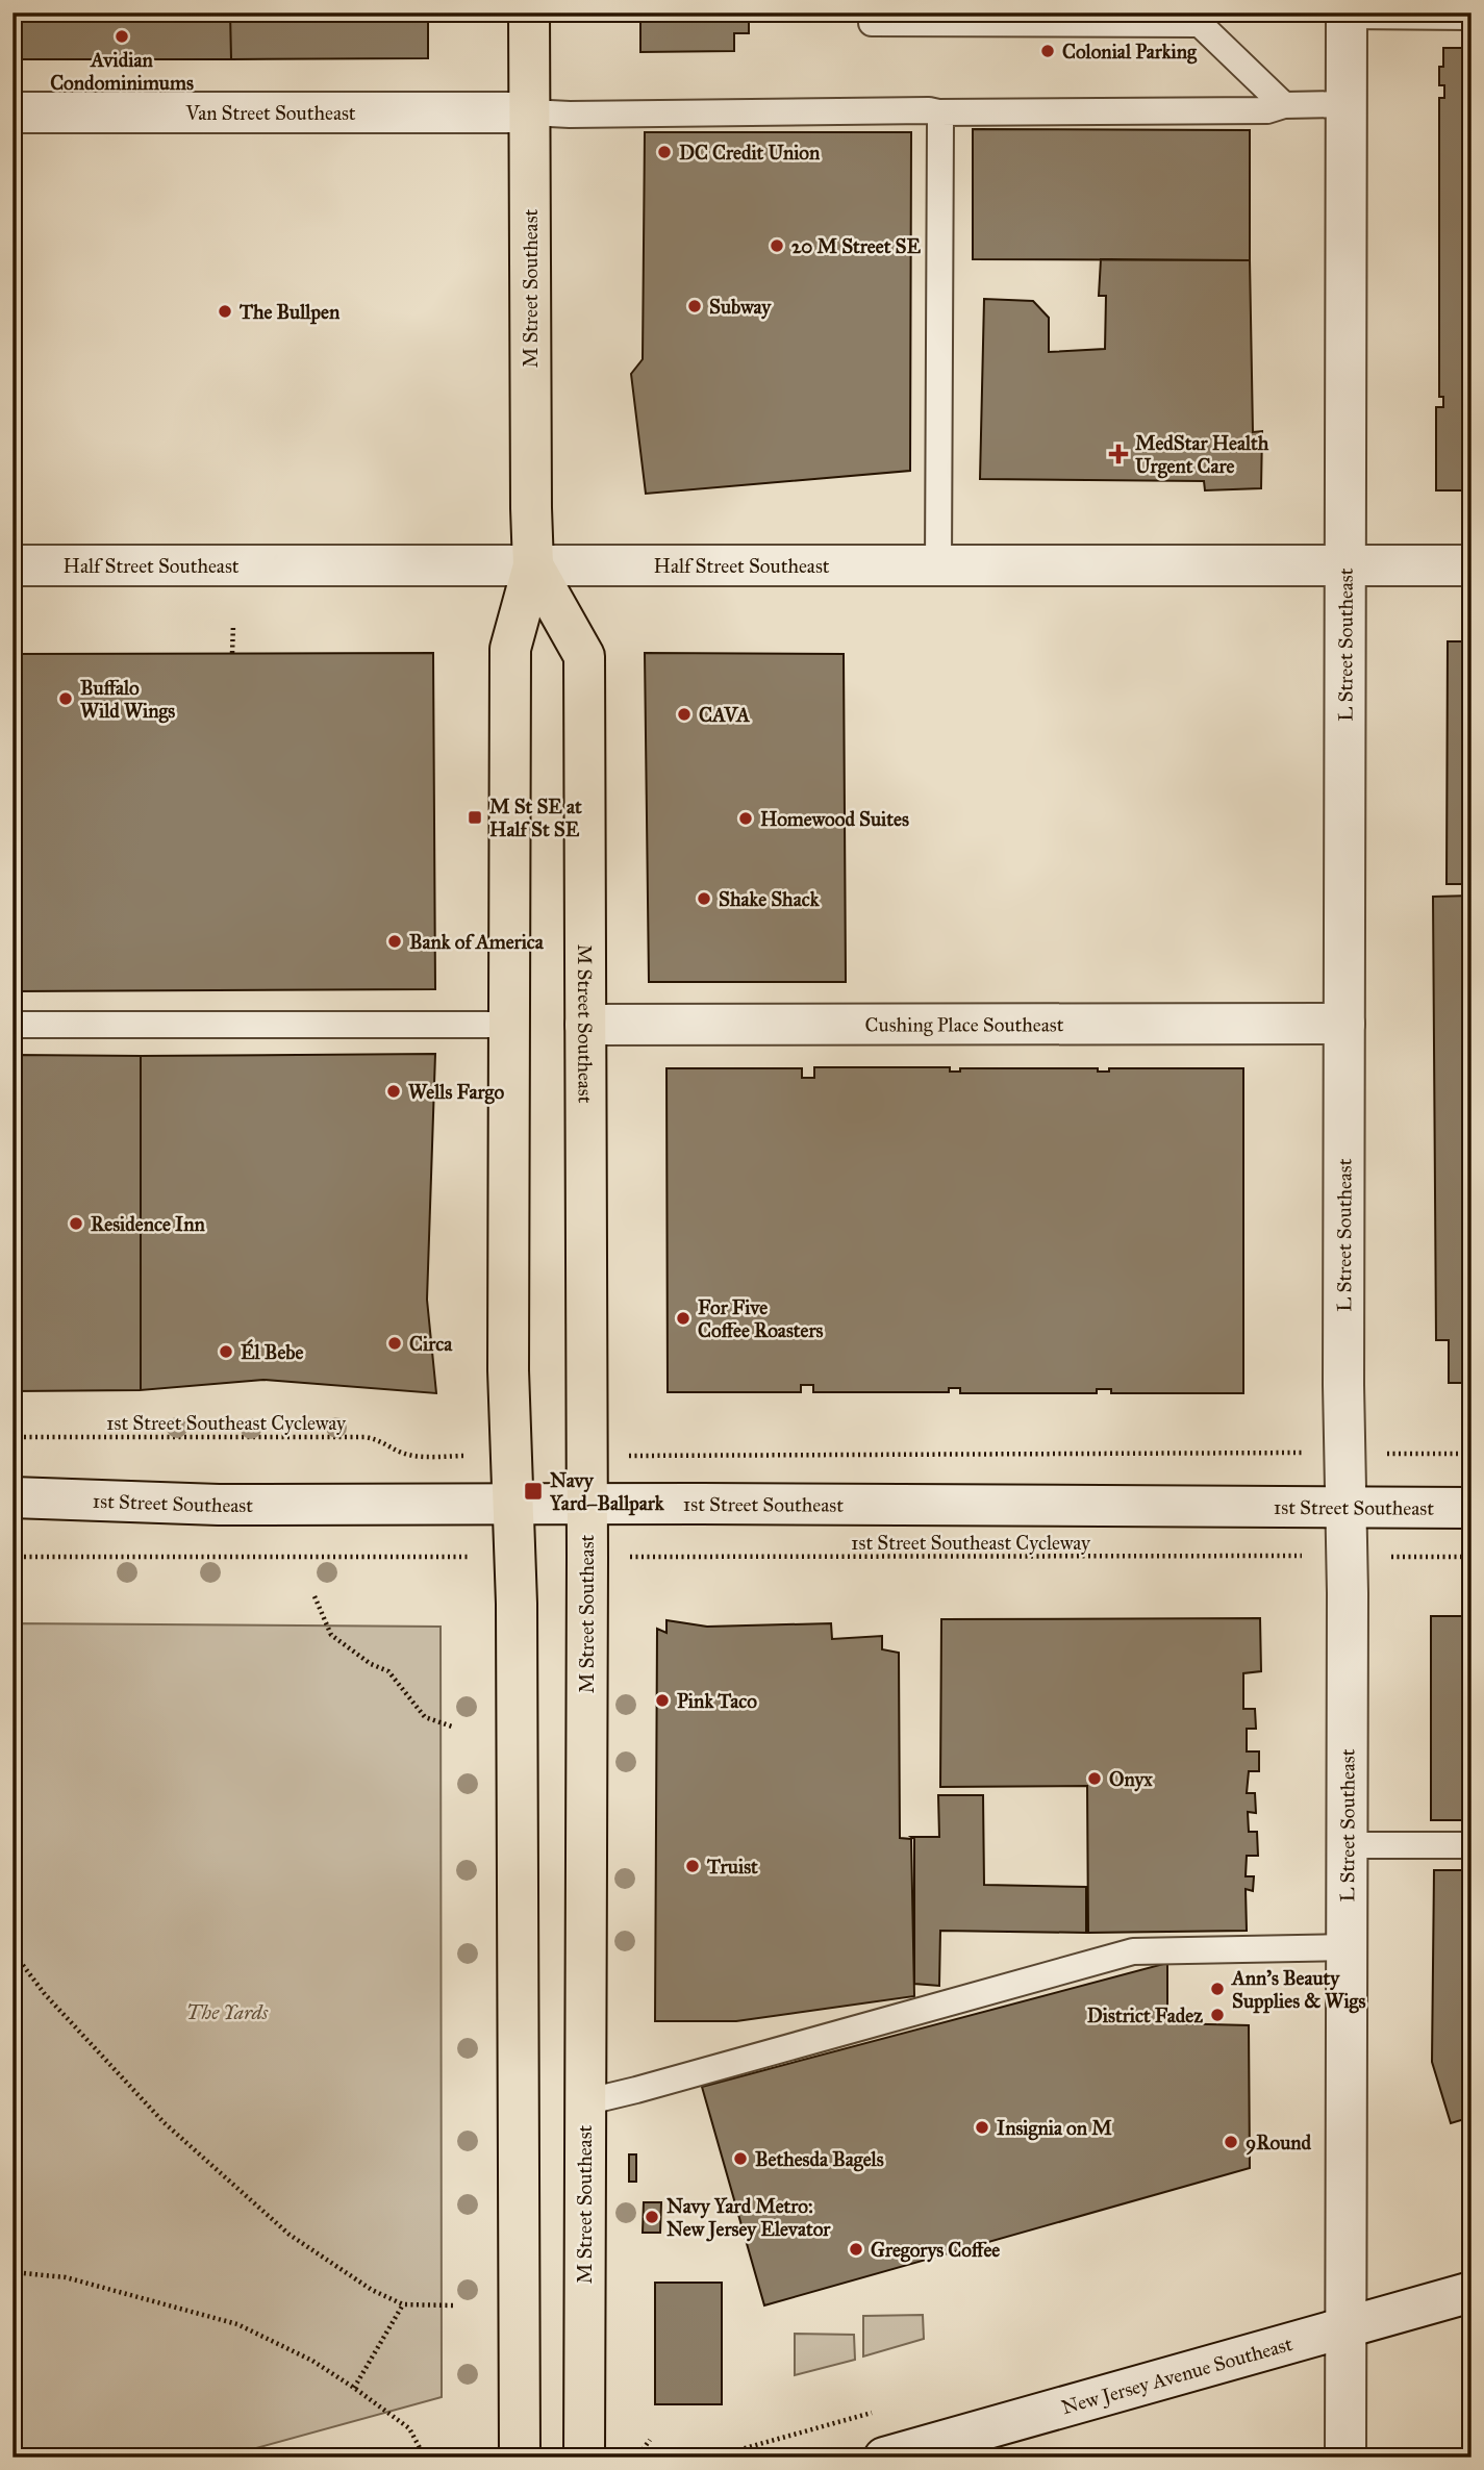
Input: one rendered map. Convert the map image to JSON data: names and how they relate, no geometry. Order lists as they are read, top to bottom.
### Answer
{
  "streets": {
    "main road": ["M Street Southeast"],
    "street": [
      "Van Street Southeast",
      "Half Street Southeast",
      "L Street Southeast",
      "Cushing Place Southeast",
      "1st Street Southeast",
      "New Jersey Avenue Southeast"
    ],
    "path": ["1st Street Southeast Cycleway"]
  },
  "crossings": [
    ["Van Street Southeast", "M Street Southeast"],
    ["M Street Southeast", "Half Street Southeast"],
    ["M Street Southeast", "Cushing Place Southeast"],
    ["M Street Southeast", "1st Street Southeast"],
    ["Half Street Southeast", "L Street Southeast"],
    ["L Street Southeast", "Cushing Place Southeast"],
    ["L Street Southeast", "1st Street Southeast"],
    ["L Street Southeast", "New Jersey Avenue Southeast"]
  ],
  "parks": ["The Yards"],
  "places": {
    "other": [
      "Avidian Condominimums",
      "Colonial Parking",
      "DC Credit Union",
      "20 M Street SE",
      "Subway",
      "The Bullpen",
      "Buffalo Wild Wings",
      "CAVA",
      "Homewood Suites",
      "Shake Shack",
      "Bank of America",
      "Wells Fargo",
      "Residence Inn",
      "For Five Coffee Roasters",
      "Circa",
      "Él Bebe",
      "Pink Taco",
      "Onyx",
      "Truist",
      "Ann's Beauty Supplies & Wigs",
      "District Fadez",
      "Insignia on M",
      "9Round",
      "Bethesda Bagels",
      "Navy Yard Metro: New Jersey Elevator",
      "Gregorys Coffee"
    ],
    "health": ["MedStar Health Urgent Care"],
    "transit": ["M St SE at Half St SE", "Navy Yard–Ballpark"]
  }
}
